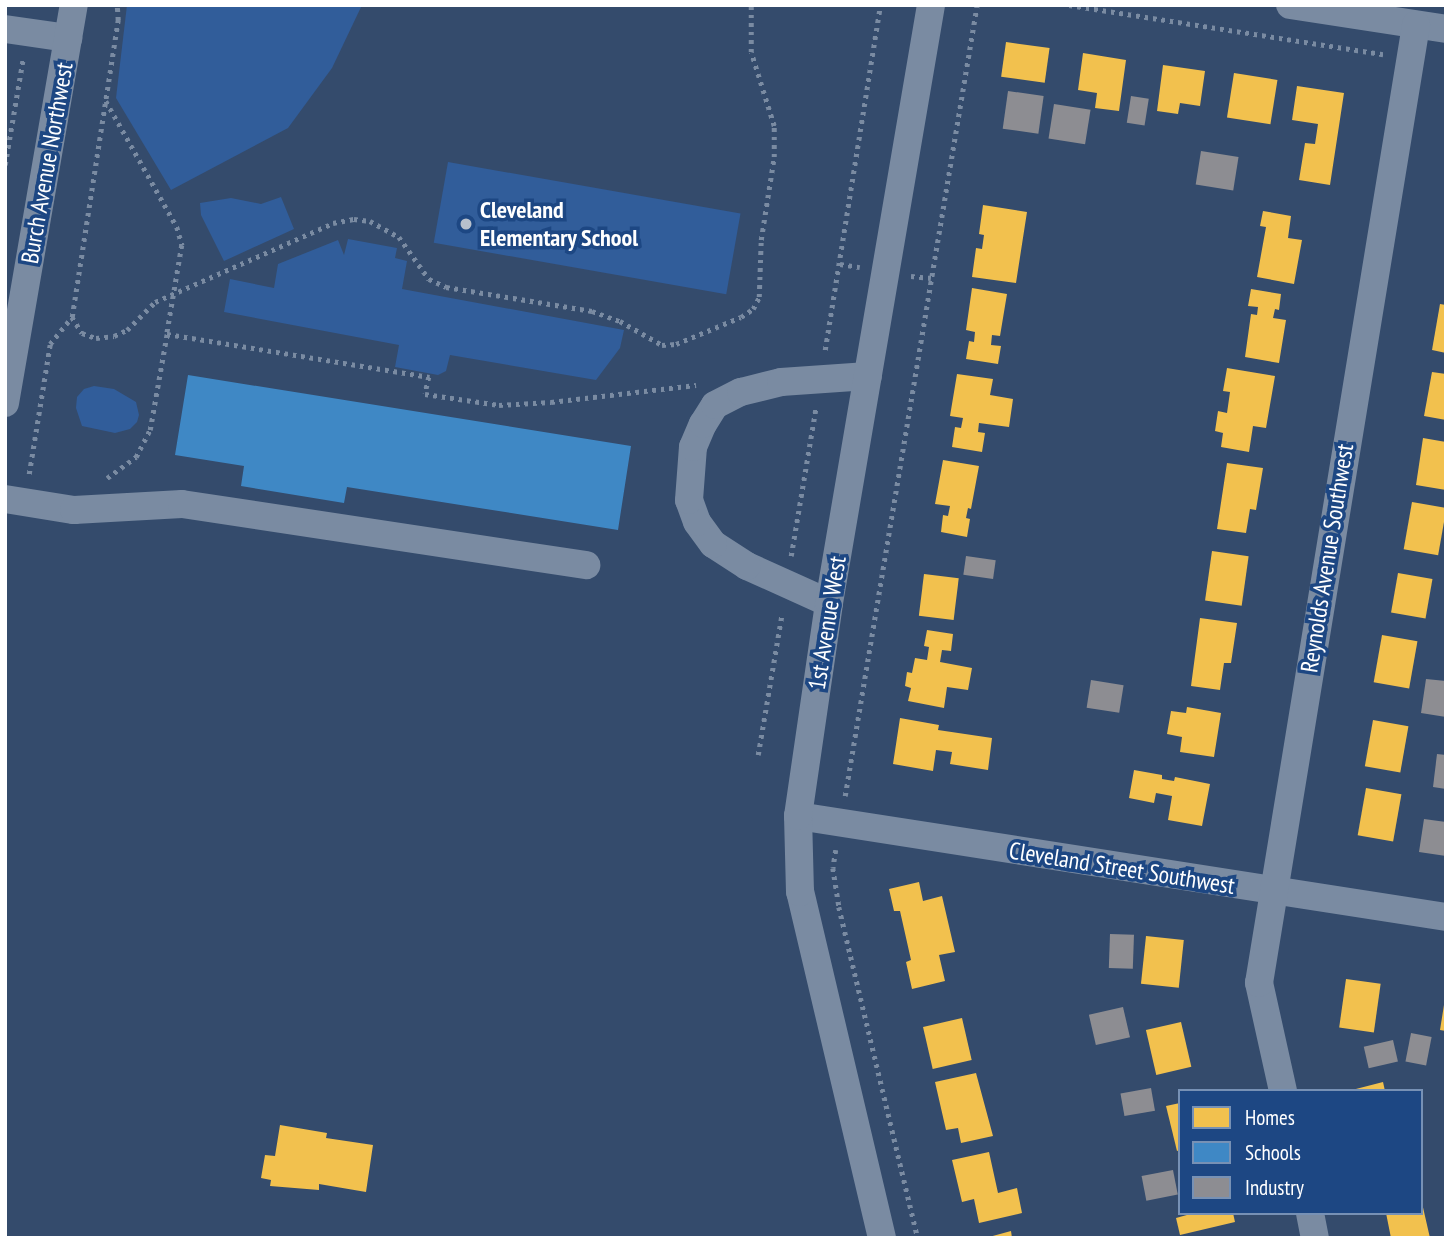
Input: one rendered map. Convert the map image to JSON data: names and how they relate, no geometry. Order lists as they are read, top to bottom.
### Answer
{
  "streets": {
    "street": [
      "Burch Avenue Northwest",
      "Reynolds Avenue Southwest",
      "1st Avenue West",
      "Cleveland Street Southwest"
    ]
  },
  "crossings": [
    ["Reynolds Avenue Southwest", "Cleveland Street Southwest"],
    ["1st Avenue West", "Cleveland Street Southwest"]
  ],
  "places": ["Cleveland Elementary School"],
  "legend": ["Homes", "Schools", "Industry"]
}
